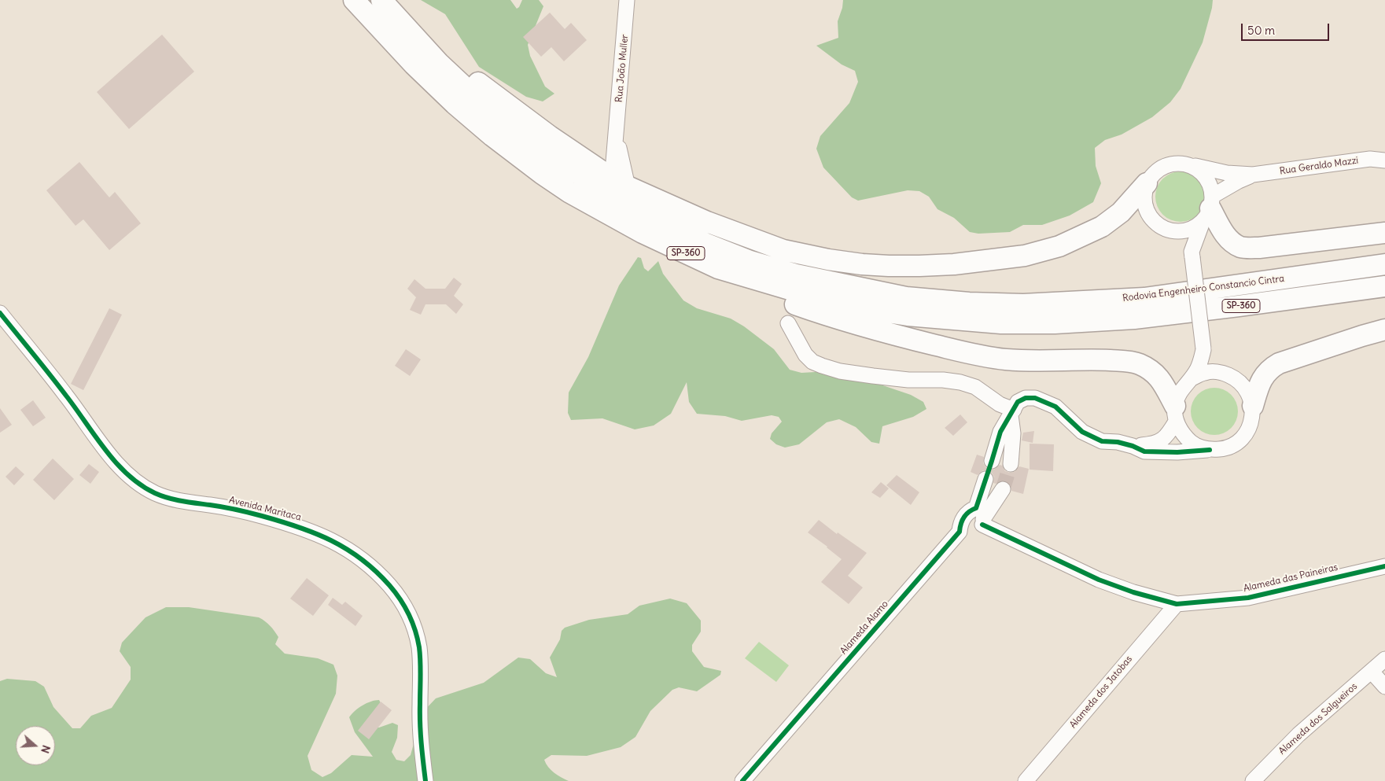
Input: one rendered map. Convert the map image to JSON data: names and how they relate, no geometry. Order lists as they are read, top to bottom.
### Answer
{
  "streets": {
    "highway": ["SP-360", "Rodovia Engenheiro Constancio Cintra"],
    "street": [
      "Rua João Muller",
      "Rua Geraldo Mazzi",
      "Avenida Maritaca",
      "Alameda das Paineiras",
      "Alameda Alamo",
      "Alameda dos Jatobas",
      "Alameda dos Salgueiros"
    ]
  },
  "crossings": [
    ["Alameda das Paineiras", "Alameda dos Jatobas"]
  ],
  "scale_bar": "50 m",
  "north": "right"
}
